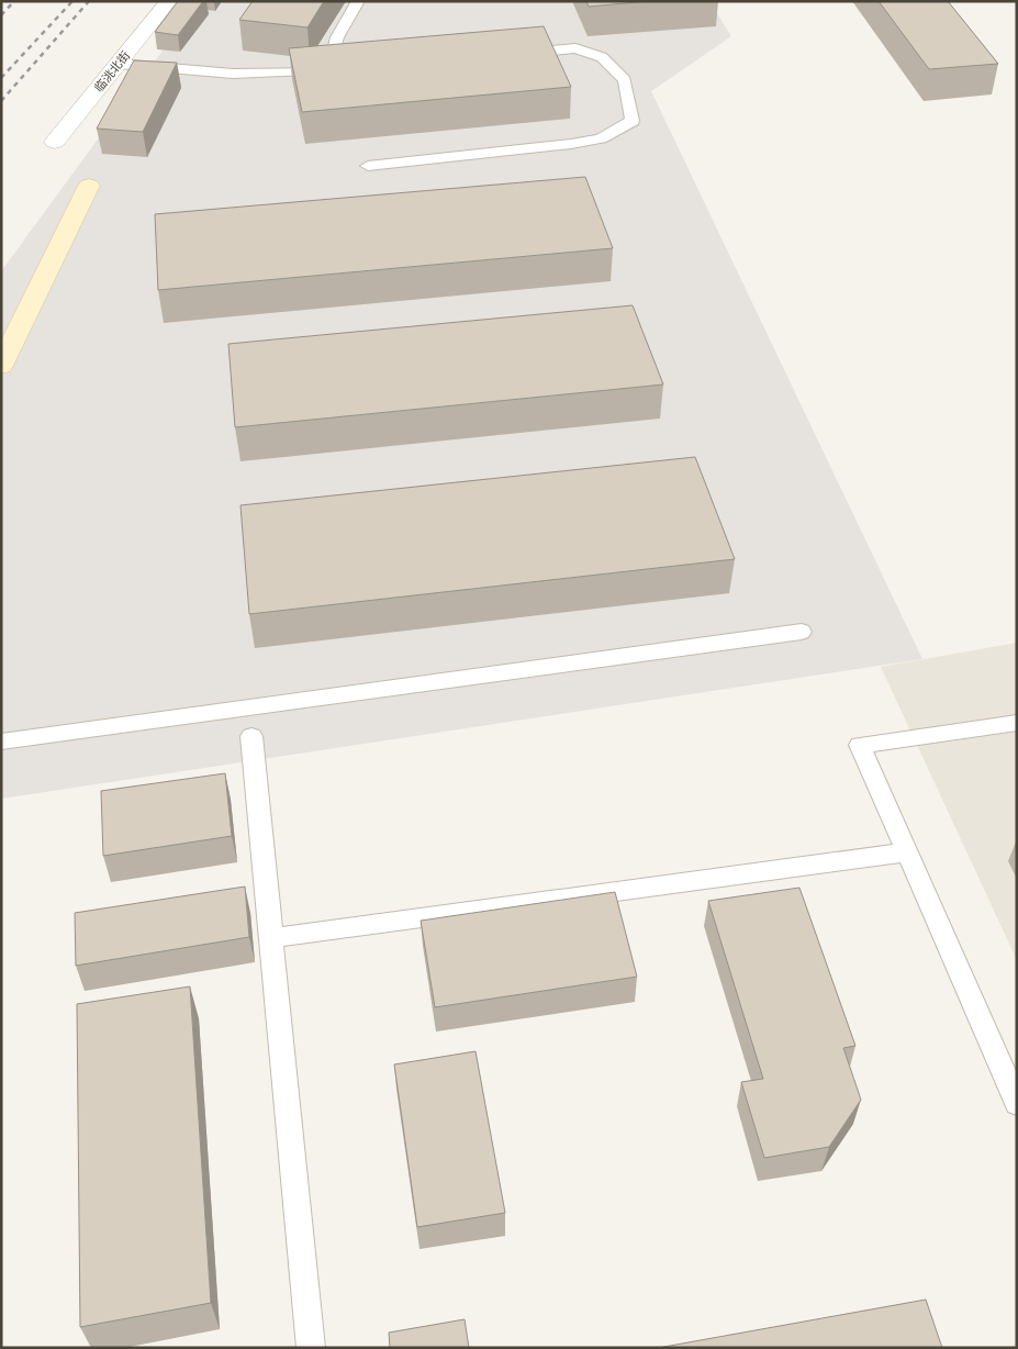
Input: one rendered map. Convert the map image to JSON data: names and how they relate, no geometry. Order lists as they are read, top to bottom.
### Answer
{
  "streets": {
    "street": ["临洮北街"]
  }
}
